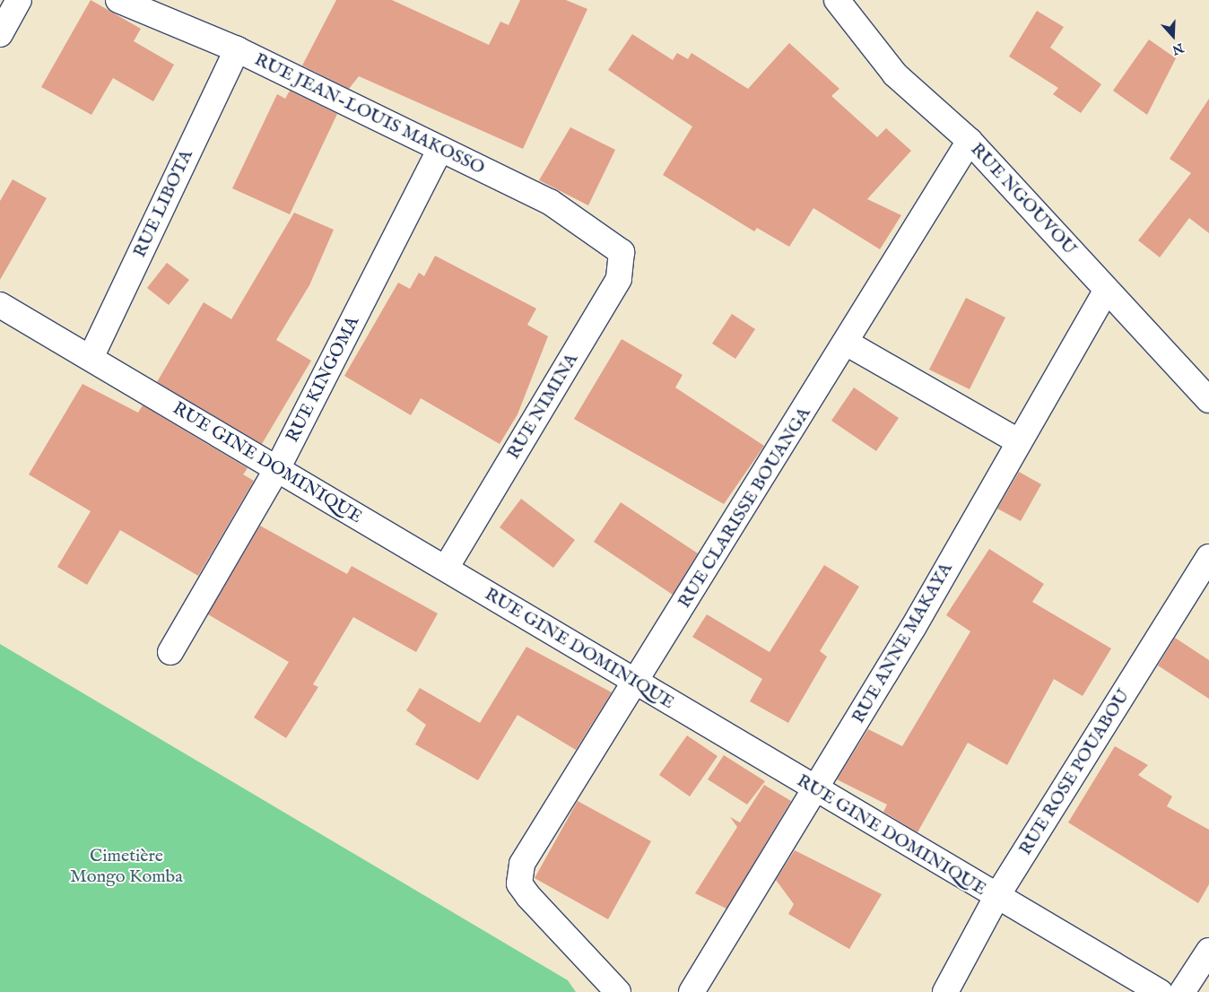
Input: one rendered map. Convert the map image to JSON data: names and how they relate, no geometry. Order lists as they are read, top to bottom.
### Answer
{
  "streets": {
    "street": [
      "RUE JEAN-LOUIS MAKOSSO",
      "RUE NGOUVOU",
      "RUE LIBOTA",
      "RUE KINGOMA",
      "RUE NIMINA",
      "RUE GINE DOMINIQUE",
      "RUE CLARISSE BOUANGA",
      "RUE ANNE MAKAYA",
      "RUE ROSE POUABOU"
    ]
  },
  "crossings": [
    ["RUE JEAN-LOUIS MAKOSSO", "RUE LIBOTA"],
    ["RUE JEAN-LOUIS MAKOSSO", "RUE KINGOMA"],
    ["RUE JEAN-LOUIS MAKOSSO", "RUE NIMINA"],
    ["RUE NGOUVOU", "RUE CLARISSE BOUANGA"],
    ["RUE NGOUVOU", "RUE ANNE MAKAYA"],
    ["RUE LIBOTA", "RUE GINE DOMINIQUE"],
    ["RUE KINGOMA", "RUE GINE DOMINIQUE"],
    ["RUE NIMINA", "RUE GINE DOMINIQUE"],
    ["RUE GINE DOMINIQUE", "RUE CLARISSE BOUANGA"],
    ["RUE GINE DOMINIQUE", "RUE ANNE MAKAYA"],
    ["RUE GINE DOMINIQUE", "RUE ROSE POUABOU"]
  ],
  "parks": ["Cimetière Mongo Komba"],
  "north": "bottom"
}
